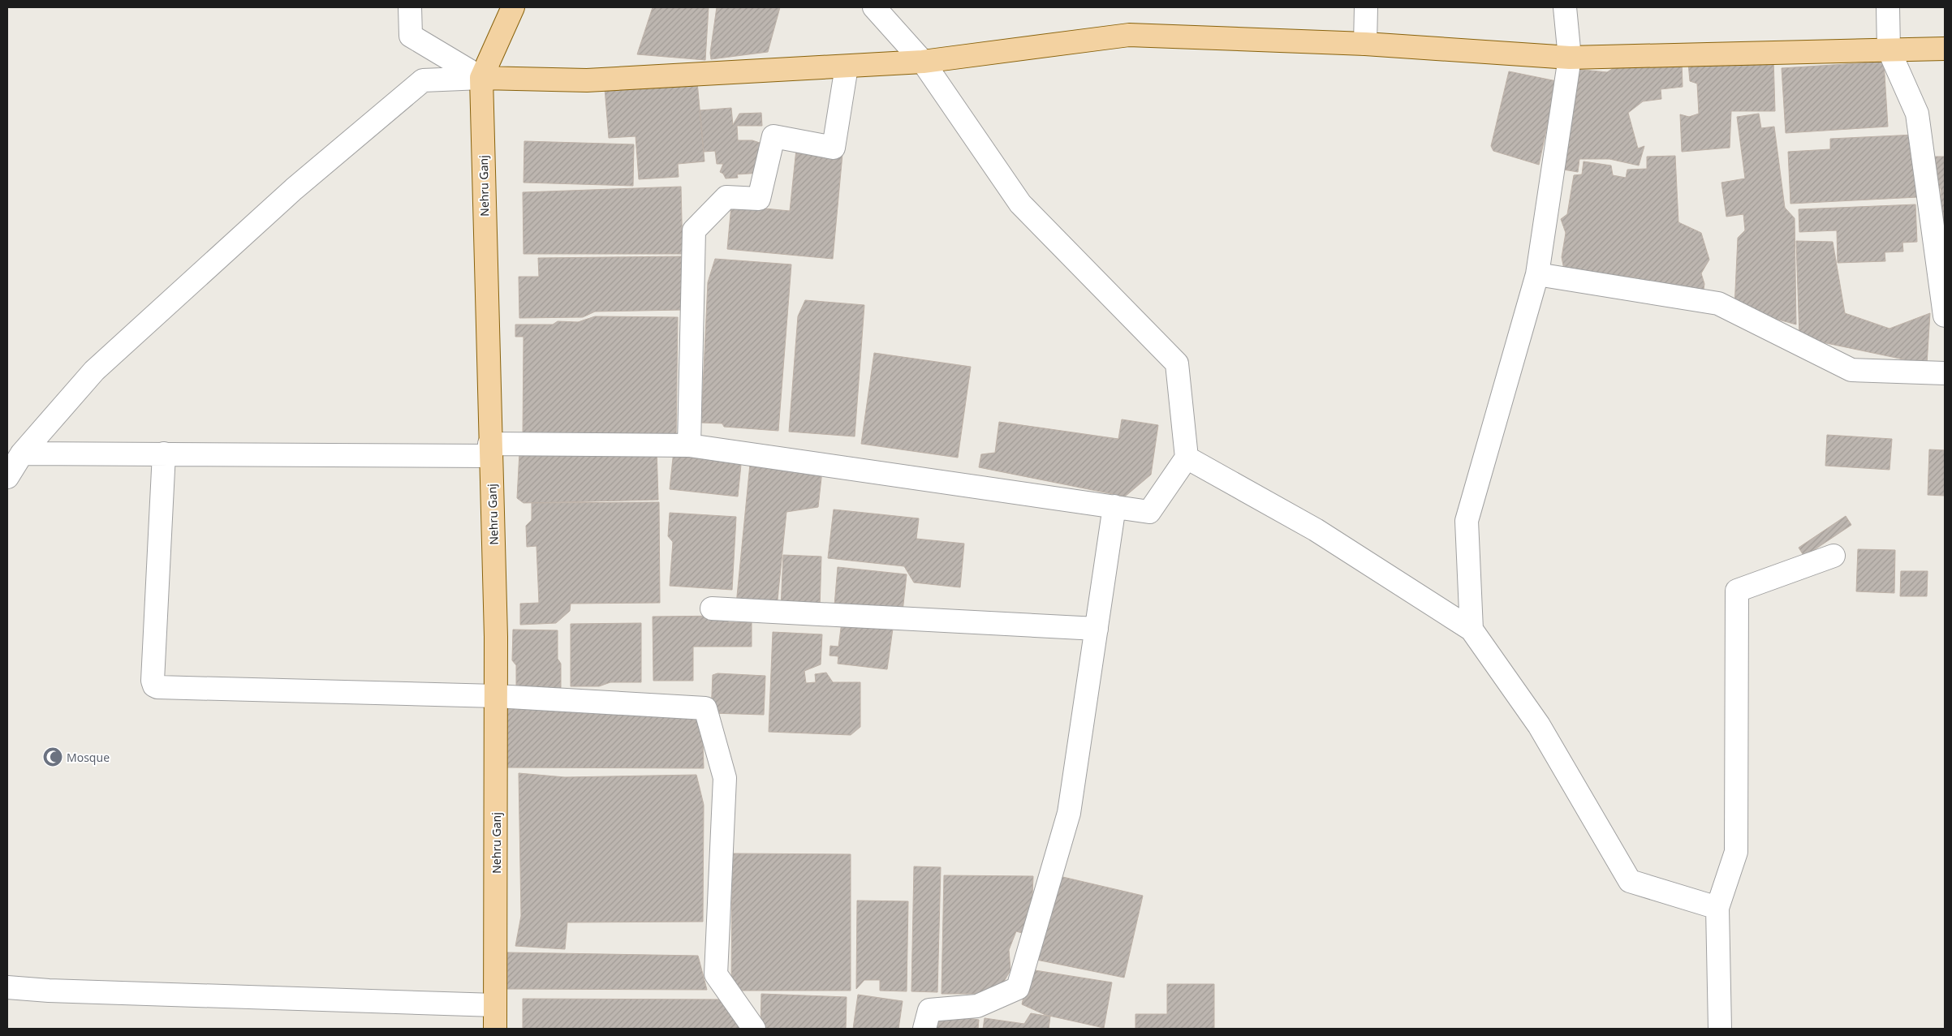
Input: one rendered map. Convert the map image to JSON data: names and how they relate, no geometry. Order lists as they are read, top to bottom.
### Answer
{
  "streets": {
    "main road": ["Nehru Ganj"]
  },
  "places": {
    "mosque": ["Mosque"]
  }
}
